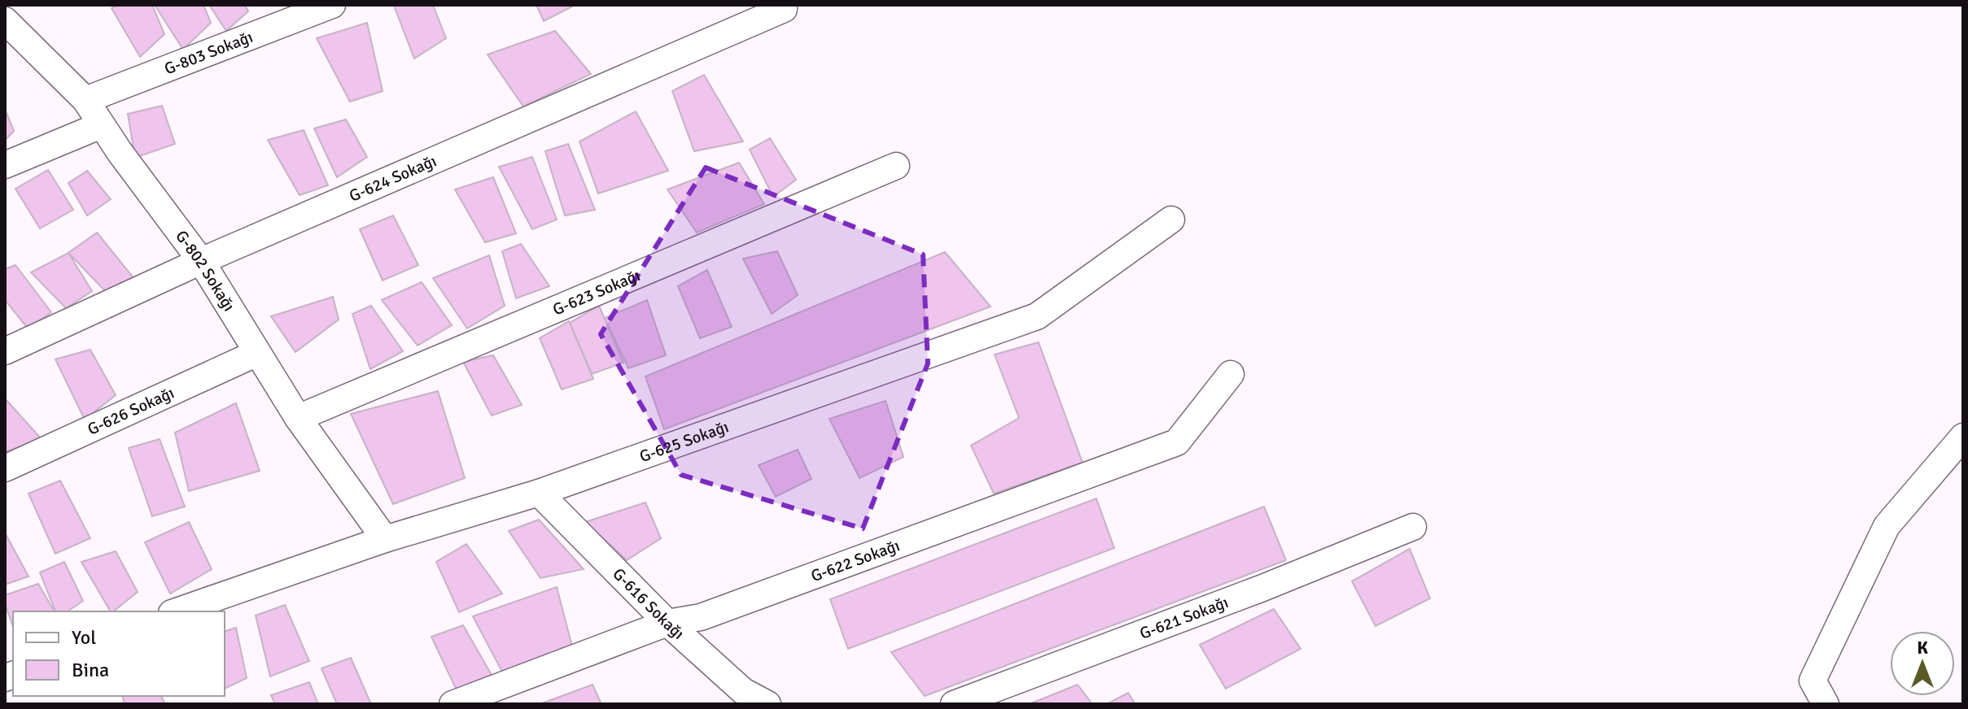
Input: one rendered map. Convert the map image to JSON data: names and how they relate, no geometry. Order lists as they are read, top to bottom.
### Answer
{
  "streets": {
    "street": [
      "G-803 Sokağı",
      "G-624 Sokağı",
      "G-802 Sokağı",
      "G-623 Sokağı",
      "G-626 Sokağı",
      "G-625 Sokağı",
      "G-622 Sokağı",
      "G-616 Sokağı",
      "G-621 Sokağı"
    ]
  },
  "crossings": [
    ["G-803 Sokağı", "G-802 Sokağı"],
    ["G-624 Sokağı", "G-802 Sokağı"],
    ["G-802 Sokağı", "G-623 Sokağı"],
    ["G-802 Sokağı", "G-626 Sokağı"],
    ["G-802 Sokağı", "G-625 Sokağı"],
    ["G-625 Sokağı", "G-616 Sokağı"],
    ["G-622 Sokağı", "G-616 Sokağı"]
  ],
  "legend": ["Yol", "Bina"],
  "north": "top"
}
